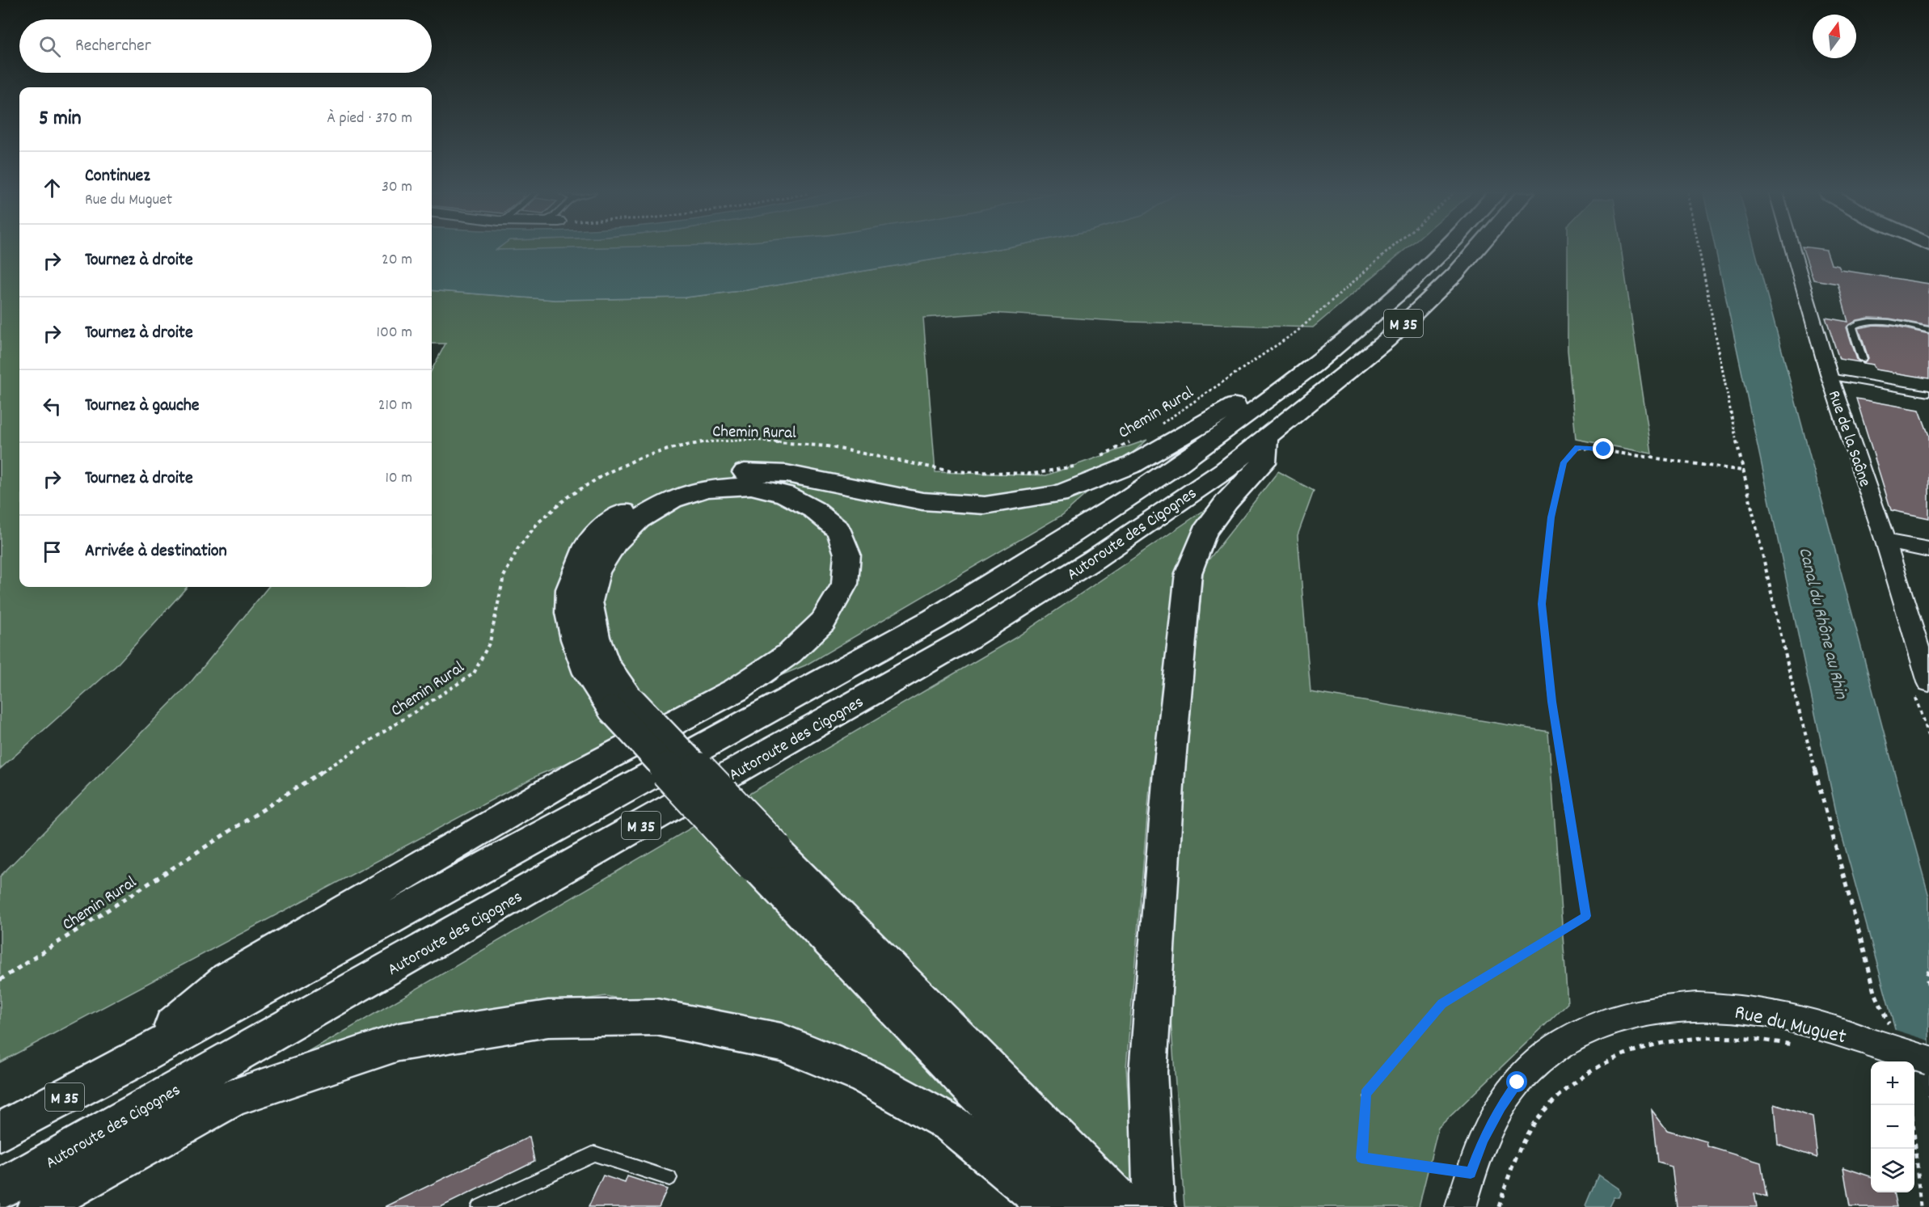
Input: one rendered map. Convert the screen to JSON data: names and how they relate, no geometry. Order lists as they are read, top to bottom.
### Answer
{
  "streets": {
    "main road": ["M 35", "Autoroute des Cigognes"],
    "street": ["Rue de la Saône", "Rue du Muguet"],
    "path": ["Chemin Rural"]
  },
  "water": ["Canal du Rhône au Rhin"],
  "north": "top",
  "page": {
    "search": "Rechercher",
    "heading": ["5 min", "À pied · 370 m"],
    "list": [
      ["Continuez", "Rue du Muguet", "30 m"],
      ["Tournez à droite", "20 m"],
      ["Tournez à droite", "100 m"],
      ["Tournez à gauche", "210 m"],
      ["Tournez à droite", "10 m"],
      "Arrivée à destination"
    ],
    "map_buttons": ["+", "−"]
  }
}
